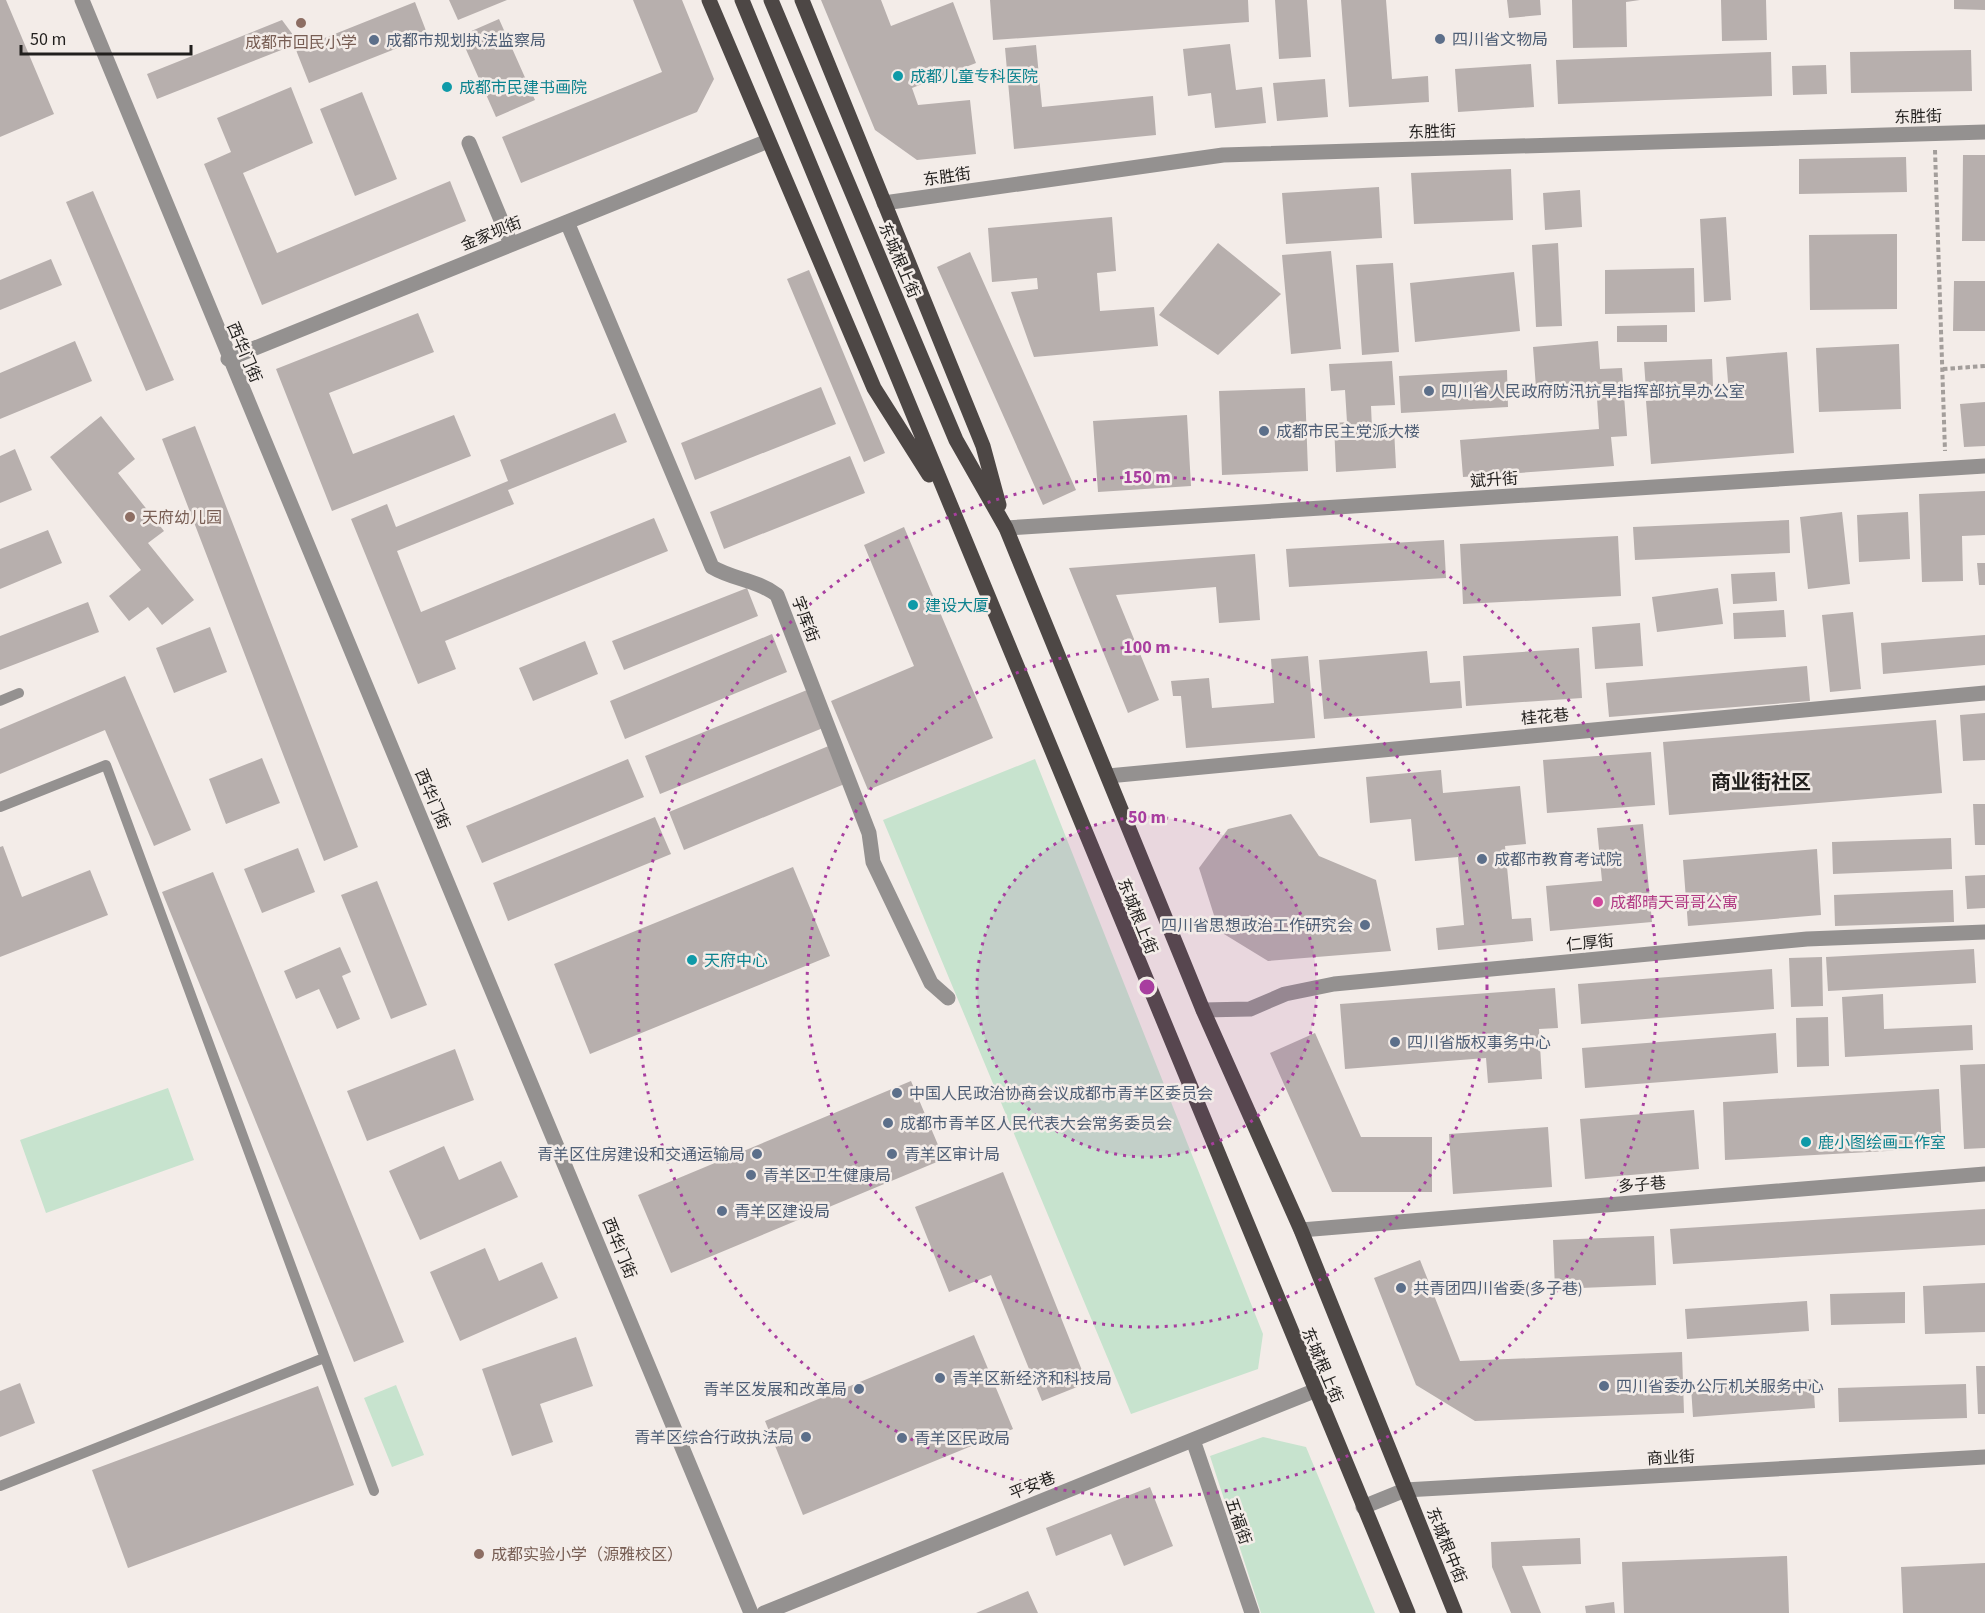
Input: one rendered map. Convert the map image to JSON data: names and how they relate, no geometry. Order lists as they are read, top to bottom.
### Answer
{
  "streets": {
    "main road": ["东城根上街", "东城根中街"],
    "street": [
      "东胜街",
      "金家坝街",
      "西华门街",
      "斌升街",
      "字库街",
      "桂花巷",
      "仁厚街",
      "多子巷",
      "商业街",
      "平安巷",
      "五福街"
    ]
  },
  "crossings": [
    ["东胜街", "东城根上街"],
    ["金家坝街", "东城根上街"],
    ["金家坝街", "西华门街"],
    ["金家坝街", "字库街"],
    ["东城根上街", "斌升街"],
    ["东城根上街", "桂花巷"],
    ["东城根上街", "仁厚街"],
    ["东城根上街", "多子巷"],
    ["东城根上街", "商业街"],
    ["东城根上街", "平安巷"],
    ["东城根上街", "东城根中街"],
    ["商业街", "东城根中街"],
    ["平安巷", "五福街"]
  ],
  "districts": ["商业街社区"],
  "places": [
    "成都市回民小学",
    "四川省文物局",
    "成都市规划执法监察局",
    "成都儿童专科医院",
    "成都市民建书画院",
    "四川省人民政府防汛抗旱指挥部抗旱办公室",
    "成都市民主党派大楼",
    "天府幼儿园",
    "建设大厦",
    "成都市教育考试院",
    "成都晴天哥哥公寓",
    "四川省思想政治工作研究会",
    "天府中心",
    "四川省版权事务中心",
    "中国人民政治协商会议成都市青羊区委员会",
    "成都市青羊区人民代表大会常务委员会",
    "鹿小图绘画工作室",
    "青羊区住房建设和交通运输局",
    "青羊区审计局",
    "青羊区卫生健康局",
    "青羊区建设局",
    "共青团四川省委(多子巷)",
    "青羊区新经济和科技局",
    "四川省委办公厅机关服务中心",
    "青羊区发展和改革局",
    "青羊区综合行政执法局",
    "青羊区民政局",
    "成都实验小学（源雅校区）"
  ],
  "scale_bar": "50 m",
  "rings": ["150 m", "100 m", "50 m"]
}
